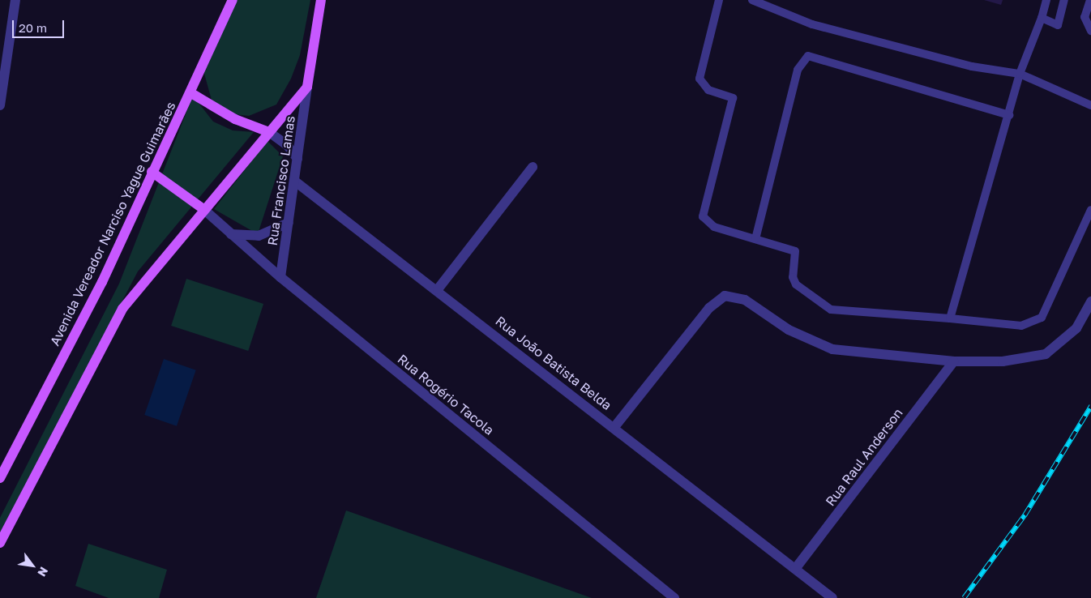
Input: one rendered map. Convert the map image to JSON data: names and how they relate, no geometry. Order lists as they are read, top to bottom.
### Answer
{
  "streets": {
    "main road": ["Avenida Vereador Narciso Yague Guimarães"],
    "street": [
      "Rua Francisco Lamas",
      "Rua João Batista Belda",
      "Rua Rogério Tacola",
      "Rua Raul Anderson"
    ]
  },
  "crossings": [
    ["Rua Francisco Lamas", "Rua João Batista Belda"],
    ["Rua Francisco Lamas", "Rua Rogério Tacola"],
    ["Rua João Batista Belda", "Rua Raul Anderson"]
  ],
  "scale_bar": "20 m",
  "north": "bottom right"
}
